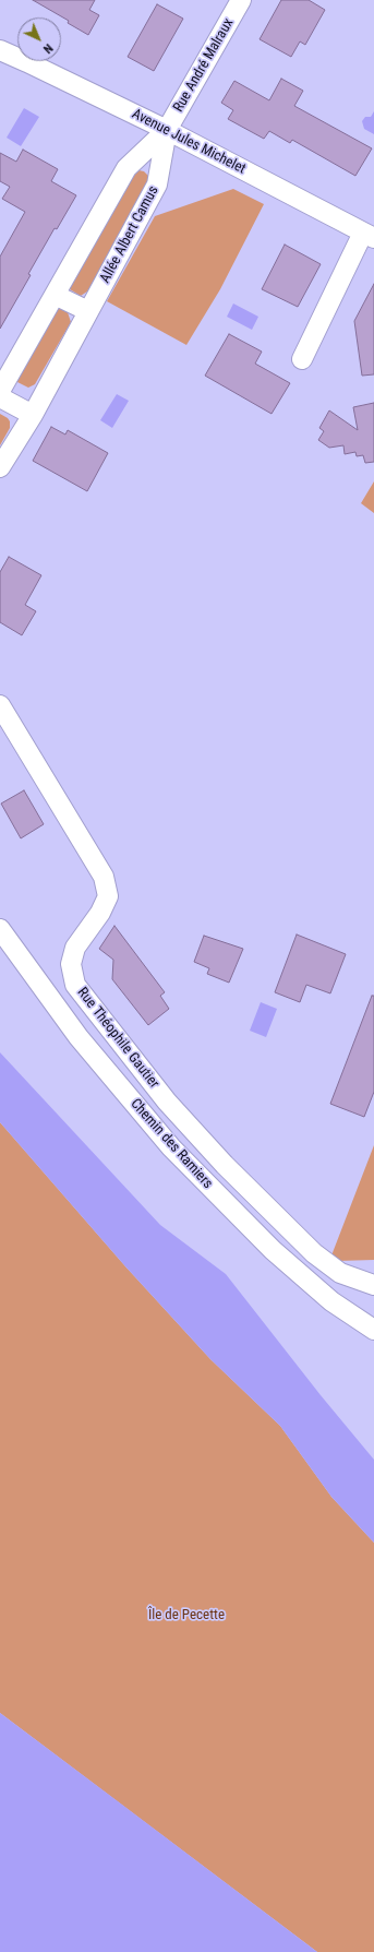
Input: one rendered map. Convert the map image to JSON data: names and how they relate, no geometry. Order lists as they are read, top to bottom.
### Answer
{
  "streets": {
    "street": [
      "Rue André Malraux",
      "Avenue Jules Michelet",
      "Allée Albert Camus",
      "Rue Théophile Gautier",
      "Chemin des Ramiers"
    ]
  },
  "crossings": [
    ["Rue André Malraux", "Avenue Jules Michelet"],
    ["Rue André Malraux", "Allée Albert Camus"],
    ["Avenue Jules Michelet", "Allée Albert Camus"]
  ],
  "parks": ["Île de Pecette"],
  "north": "bottom right"
}
